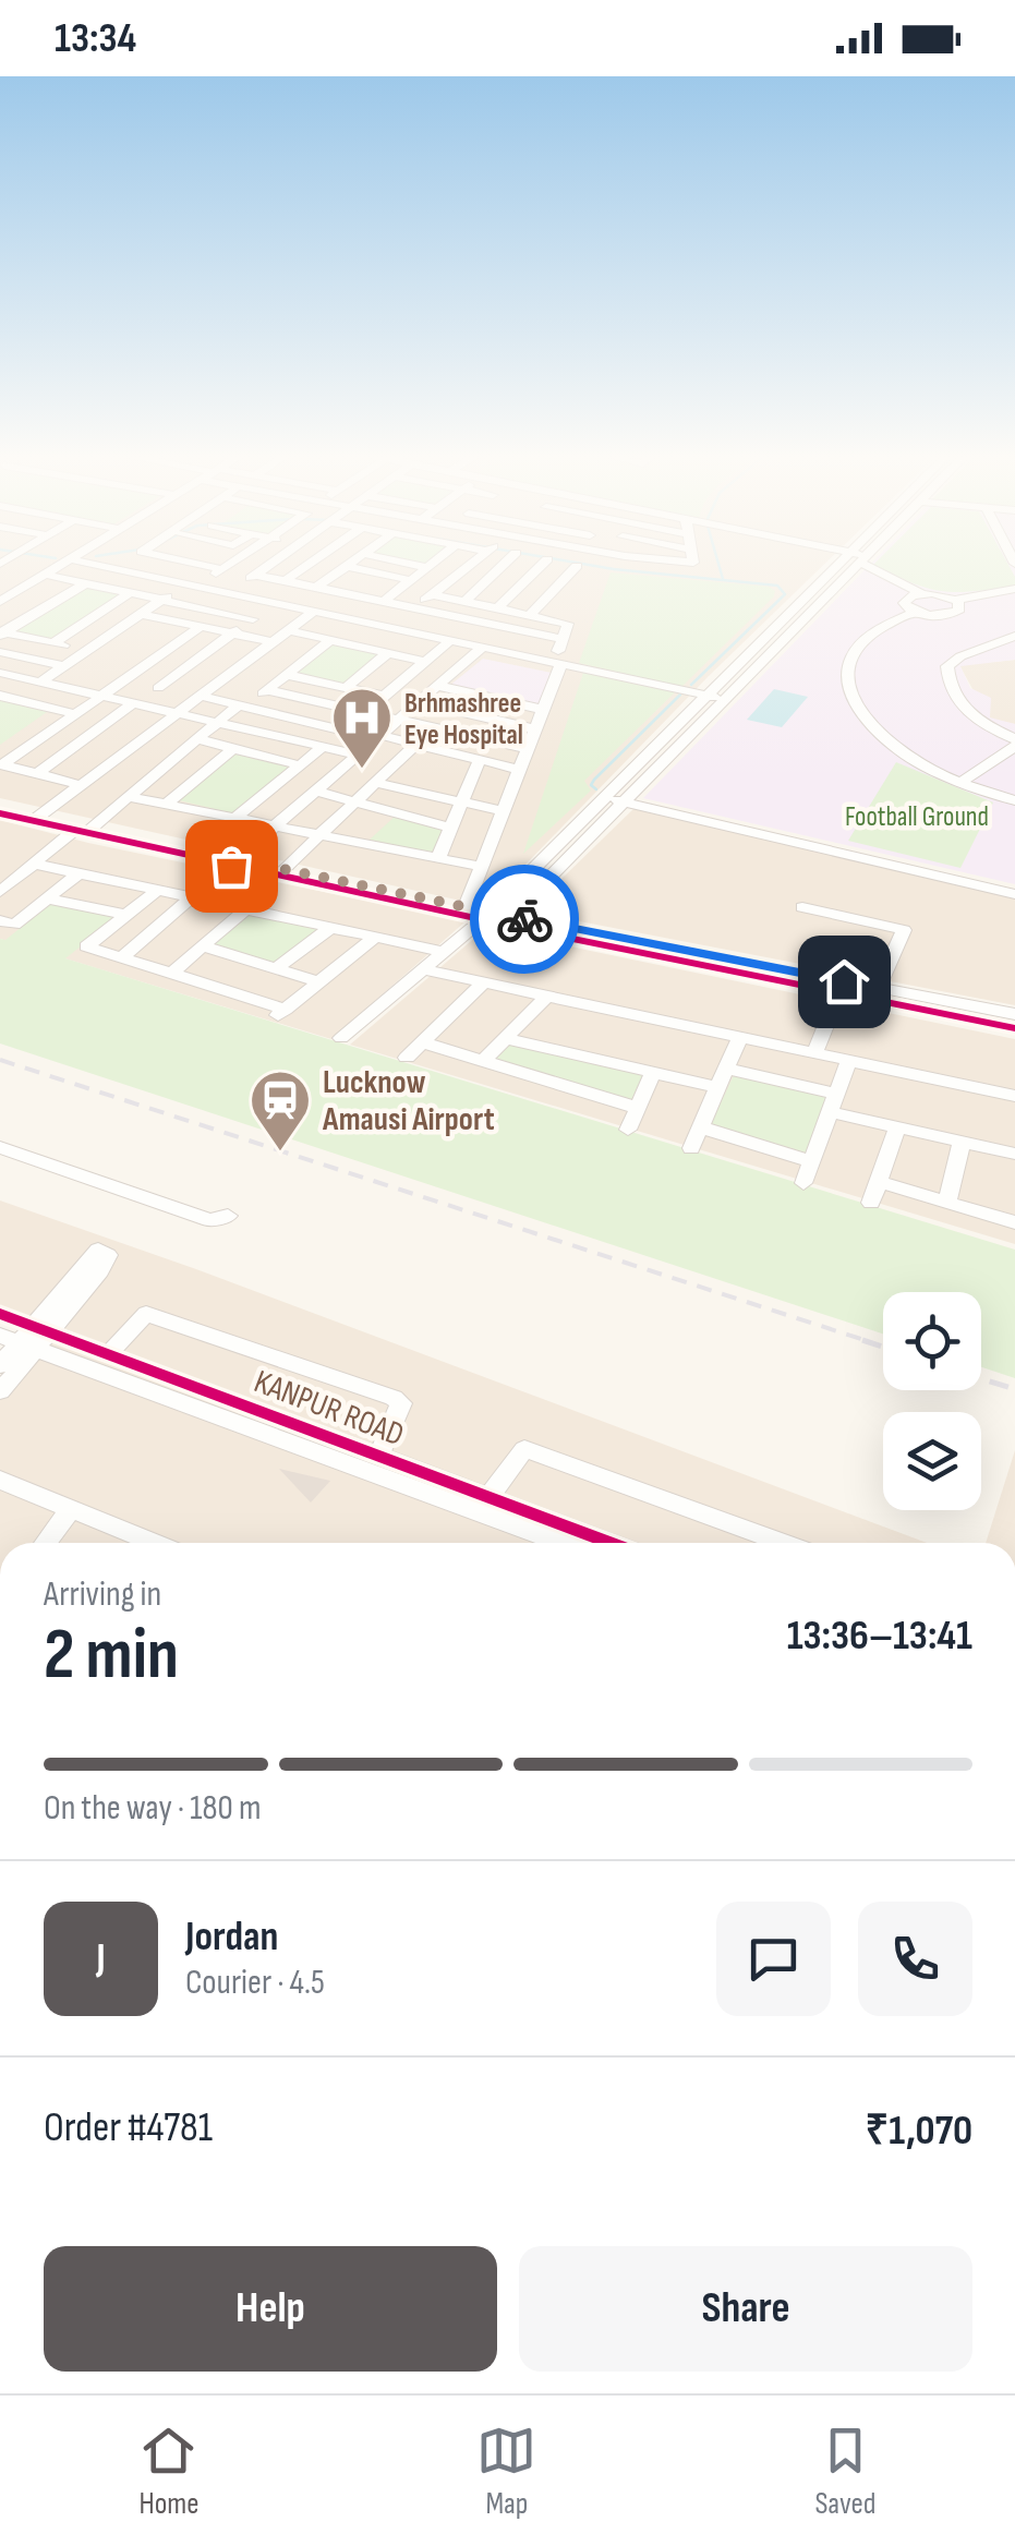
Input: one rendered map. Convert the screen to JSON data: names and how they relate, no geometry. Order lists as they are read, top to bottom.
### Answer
{
  "streets": {
    "street": ["KANPUR ROAD"]
  },
  "parks": ["Football Ground"],
  "places": {
    "hospital": ["Brhmashree Eye Hospital"],
    "station": ["Lucknow Amausi Airport"]
  },
  "page": {
    "status": "13:34",
    "heading": ["2 min", "Arriving in", "13:36–13:41"],
    "panel": [
      "Jordan",
      "Courier · 4.5",
      "Order #4781",
      "₹1,070"
    ],
    "bar": "On the way · 180 m",
    "round": "J",
    "buttons": ["Help", "Share"],
    "tabs": ["Home", "Map", "Saved"]
  }
}
